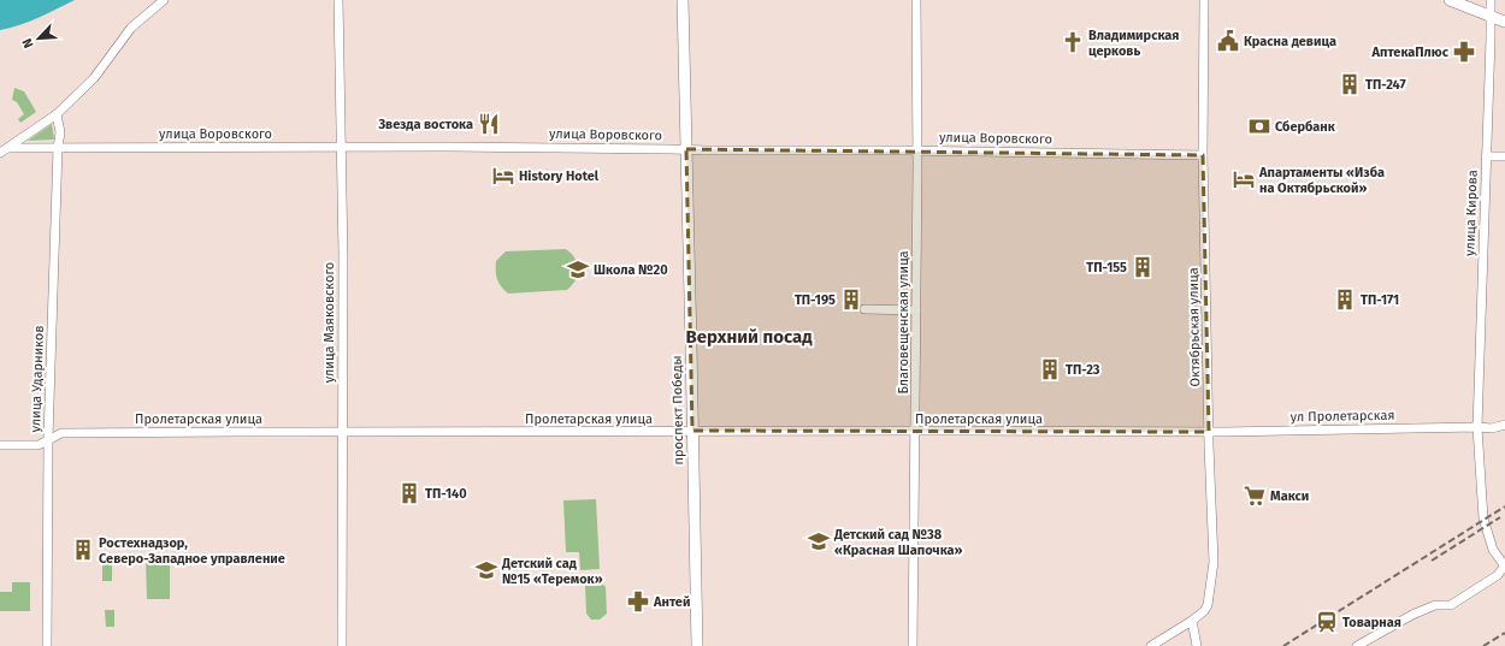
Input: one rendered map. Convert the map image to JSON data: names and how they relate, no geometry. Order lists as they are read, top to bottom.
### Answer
{
  "streets": {
    "main road": ["проспект Победы"],
    "street": [
      "улица Воровского",
      "улица Кирова",
      "улица Маяковского",
      "Благовещенская улица",
      "Октябрьская улица",
      "улица Ударников",
      "ул Пролетарская",
      "Пролетарская улица"
    ]
  },
  "crossings": [
    ["улица Воровского", "улица Маяковского"],
    ["улица Воровского", "Благовещенская улица"],
    ["улица Воровского", "Октябрьская улица"],
    ["улица Воровского", "улица Ударников"],
    ["улица Воровского", "проспект Победы"],
    ["улица Кирова", "ул Пролетарская"],
    ["улица Маяковского", "Пролетарская улица"],
    ["Благовещенская улица", "Пролетарская улица"],
    ["Октябрьская улица", "ул Пролетарская"],
    ["Октябрьская улица", "Пролетарская улица"],
    ["улица Ударников", "Пролетарская улица"],
    ["проспект Победы", "Пролетарская улица"],
    ["ул Пролетарская", "Пролетарская улица"]
  ],
  "districts": ["Верхний посад"],
  "places": {
    "public building": ["Красна девица"],
    "church": ["Владимирская церковь"],
    "pharmacy": ["АптекаПлюс", "Антей"],
    "building": [
      "ТП-247",
      "ТП-155",
      "ТП-195",
      "ТП-171",
      "ТП-23",
      "ТП-140",
      "Ростехнадзор, Северо-Западное управление"
    ],
    "restaurant": ["Звезда востока"],
    "bank": ["Сбербанк"],
    "hotel": ["History Hotel", "Апартаменты «Изба на Октябрьской»"],
    "school or university": ["Школа №20", "Детский сад №38 «Красная Шапочка»", "Детский сад №15 «Теремок»"],
    "supermarket": ["Макси"],
    "station": ["Товарная"]
  },
  "north": "bottom left"
}
